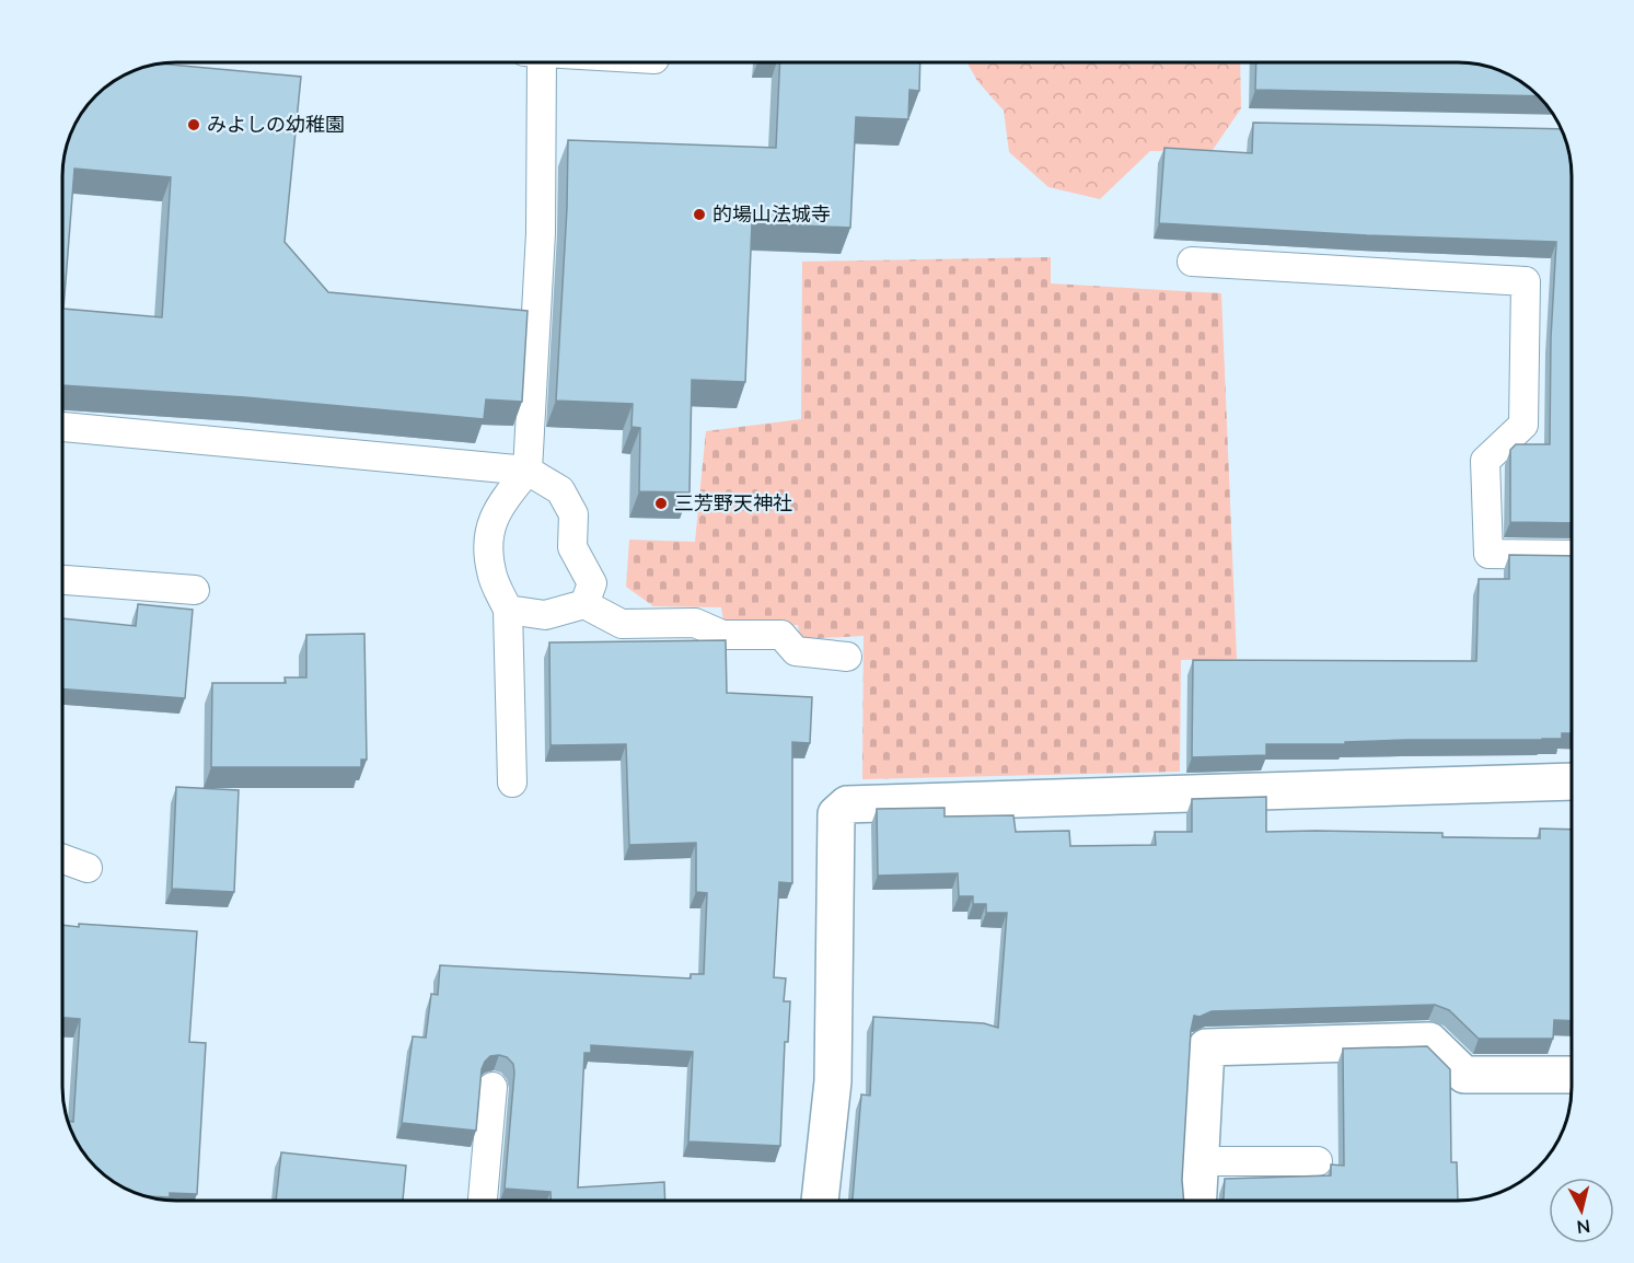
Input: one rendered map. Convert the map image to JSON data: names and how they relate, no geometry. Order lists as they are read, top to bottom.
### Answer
{
  "places": ["みよしの幼稚園", "的場山法城寺", "三芳野天神社"],
  "north": "bottom"
}
